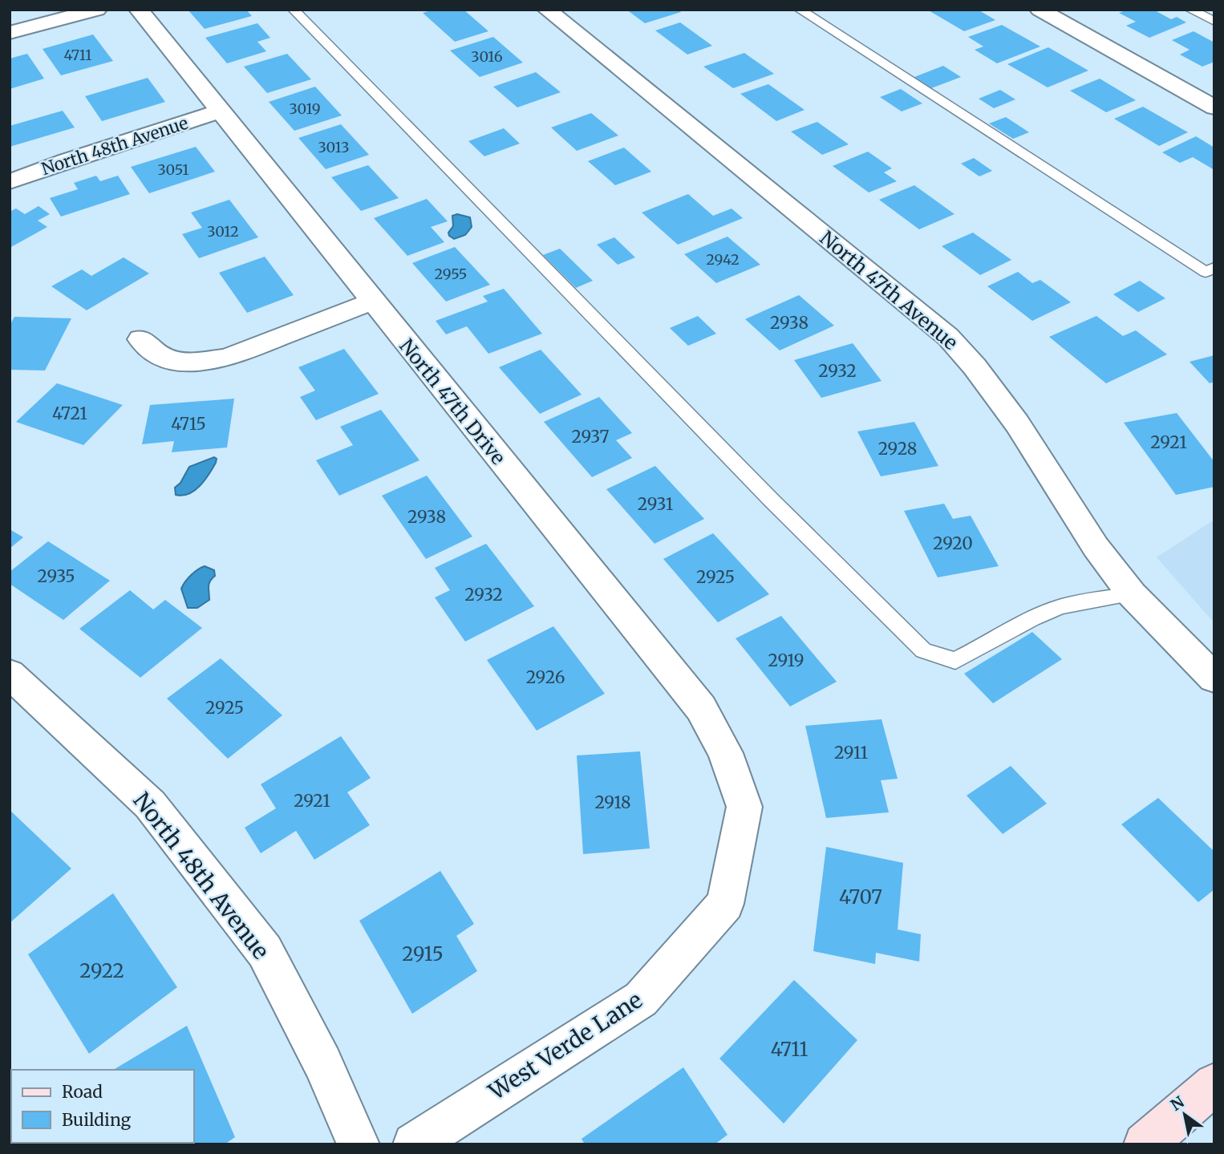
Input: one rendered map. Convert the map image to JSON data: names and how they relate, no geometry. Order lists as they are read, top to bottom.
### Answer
{
  "streets": {
    "street": [
      "North 48th Avenue",
      "North 47th Avenue",
      "North 47th Drive",
      "West Verde Lane"
    ]
  },
  "crossings": [
    ["North 48th Avenue", "North 47th Drive"],
    ["North 47th Drive", "West Verde Lane"]
  ],
  "house_numbers": [
    "4711",
    "3016",
    "3019",
    "3013",
    "3051",
    "3012",
    "2942",
    "2955",
    "2938",
    "2932",
    "4721",
    "4715",
    "2937",
    "2921",
    "2928",
    "2931",
    "2938",
    "2920",
    "2935",
    "2925",
    "2932",
    "2919",
    "2926",
    "2925",
    "2911",
    "2921",
    "2918",
    "4707",
    "2915",
    "2922",
    "4711"
  ],
  "legend": ["Road", "Building"],
  "north": "top left"
}
